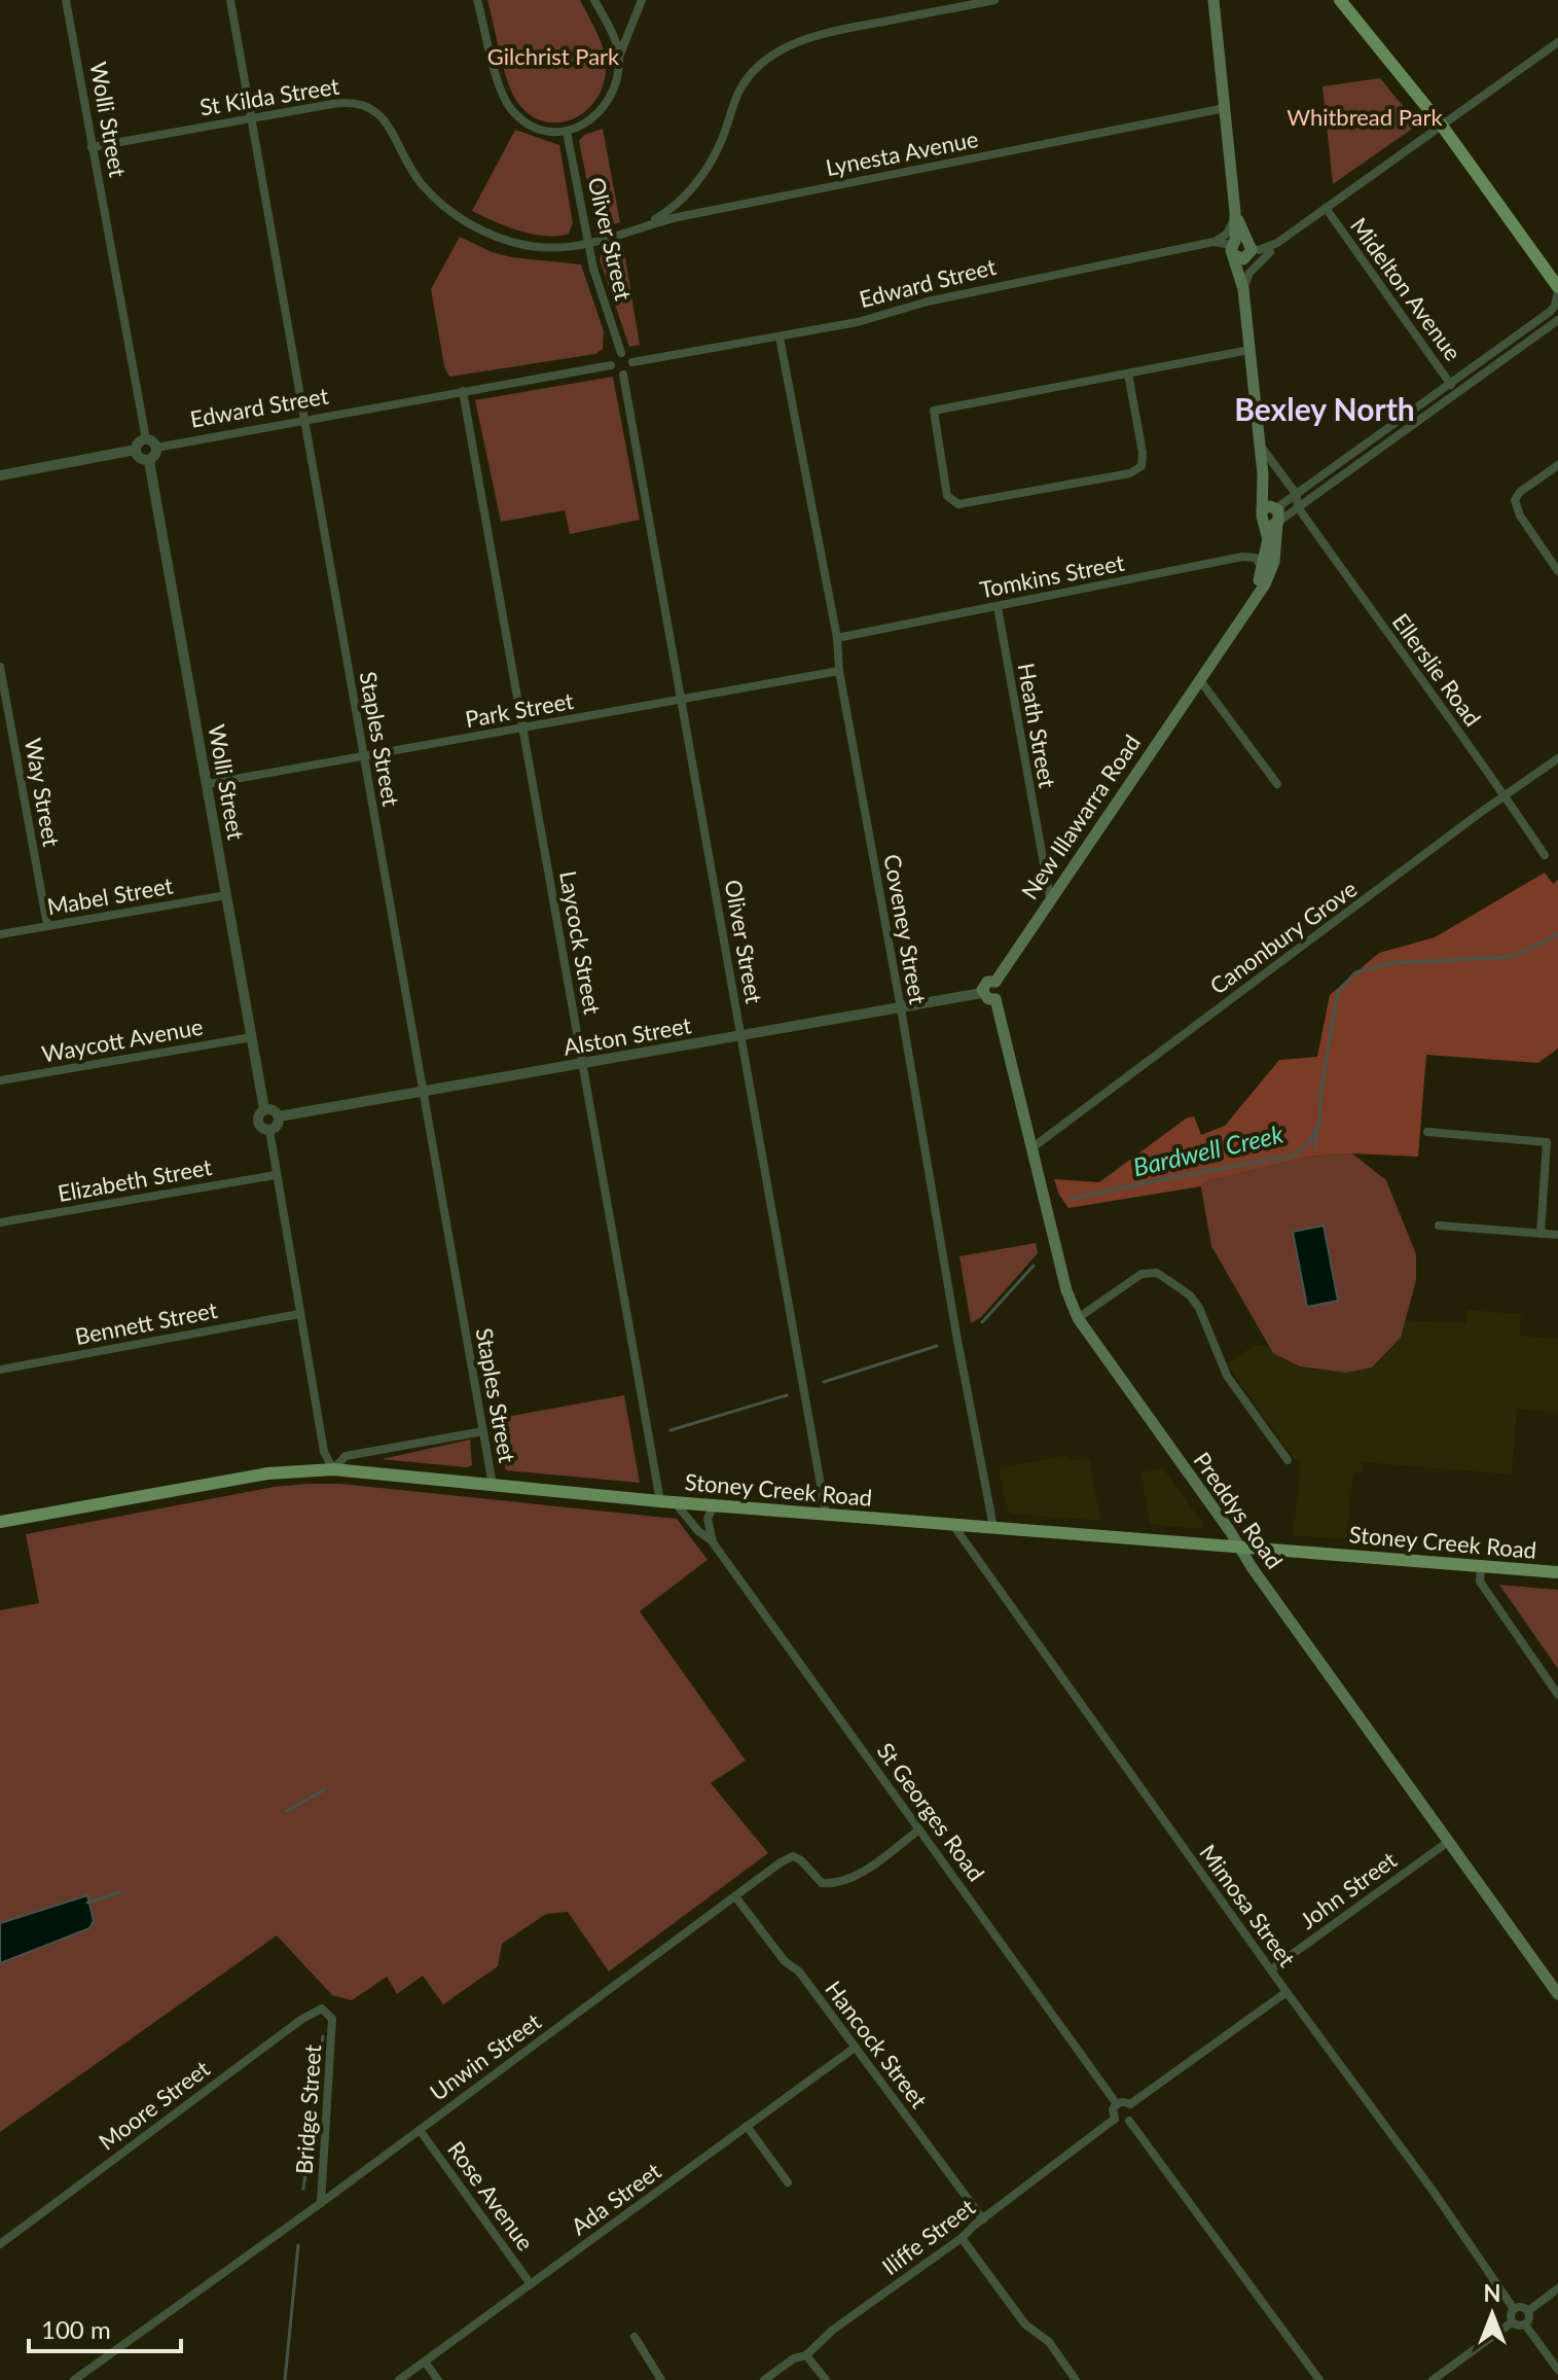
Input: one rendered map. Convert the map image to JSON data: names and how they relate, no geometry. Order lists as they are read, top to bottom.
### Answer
{
  "streets": {
    "main road": ["New Illawarra Road", "Stoney Creek Road", "Preddys Road"],
    "street": [
      "St Kilda Street",
      "Wolli Street",
      "Lynesta Avenue",
      "Oliver Street",
      "Edward Street",
      "Midelton Avenue",
      "Tomkins Street",
      "Ellerslie Road",
      "Park Street",
      "Heath Street",
      "Staples Street",
      "Way Street",
      "Mabel Street",
      "Coveney Street",
      "Canonbury Grove",
      "Laycock Street",
      "Alston Street",
      "Waycott Avenue",
      "Elizabeth Street",
      "Bennett Street",
      "St Georges Road",
      "John Street",
      "Mimosa Street",
      "Hancock Street",
      "Unwin Street",
      "Moore Street",
      "Bridge Street",
      "Rose Avenue",
      "Ada Street",
      "Iliffe Street"
    ]
  },
  "crossings": [
    ["St Kilda Street", "Wolli Street"],
    ["St Kilda Street", "Lynesta Avenue"],
    ["St Kilda Street", "Oliver Street"],
    ["St Kilda Street", "Staples Street"],
    ["Wolli Street", "Edward Street"],
    ["Wolli Street", "Park Street"],
    ["Wolli Street", "Mabel Street"],
    ["Wolli Street", "Alston Street"],
    ["Wolli Street", "Waycott Avenue"],
    ["Lynesta Avenue", "Oliver Street"],
    ["Lynesta Avenue", "New Illawarra Road"],
    ["Oliver Street", "Edward Street"],
    ["Oliver Street", "Park Street"],
    ["Oliver Street", "Alston Street"],
    ["Oliver Street", "Stoney Creek Road"],
    ["Edward Street", "Staples Street"],
    ["Edward Street", "New Illawarra Road"],
    ["Edward Street", "Coveney Street"],
    ["Edward Street", "Laycock Street"],
    ["Tomkins Street", "Heath Street"],
    ["Tomkins Street", "New Illawarra Road"],
    ["Tomkins Street", "Coveney Street"],
    ["Ellerslie Road", "Canonbury Grove"],
    ["Park Street", "Staples Street"],
    ["Park Street", "Coveney Street"],
    ["Park Street", "Laycock Street"],
    ["Heath Street", "New Illawarra Road"],
    ["Staples Street", "Alston Street"],
    ["Staples Street", "Stoney Creek Road"],
    ["Way Street", "Mabel Street"],
    ["New Illawarra Road", "Alston Street"],
    ["New Illawarra Road", "Preddys Road"],
    ["Coveney Street", "Alston Street"],
    ["Coveney Street", "Stoney Creek Road"],
    ["Canonbury Grove", "Preddys Road"],
    ["Laycock Street", "Alston Street"],
    ["Laycock Street", "Stoney Creek Road"],
    ["Alston Street", "Preddys Road"],
    ["Stoney Creek Road", "Preddys Road"],
    ["Stoney Creek Road", "St Georges Road"],
    ["Stoney Creek Road", "Mimosa Street"],
    ["Preddys Road", "John Street"],
    ["St Georges Road", "Unwin Street"],
    ["St Georges Road", "Iliffe Street"],
    ["John Street", "Mimosa Street"],
    ["Hancock Street", "Unwin Street"],
    ["Hancock Street", "Ada Street"],
    ["Hancock Street", "Iliffe Street"],
    ["Unwin Street", "Bridge Street"],
    ["Unwin Street", "Rose Avenue"],
    ["Moore Street", "Bridge Street"],
    ["Rose Avenue", "Ada Street"]
  ],
  "districts": ["Bexley North"],
  "water": ["Bardwell Creek"],
  "parks": ["Gilchrist Park", "Whitbread Park"],
  "scale_bar": "100 m",
  "north": "top"
}
